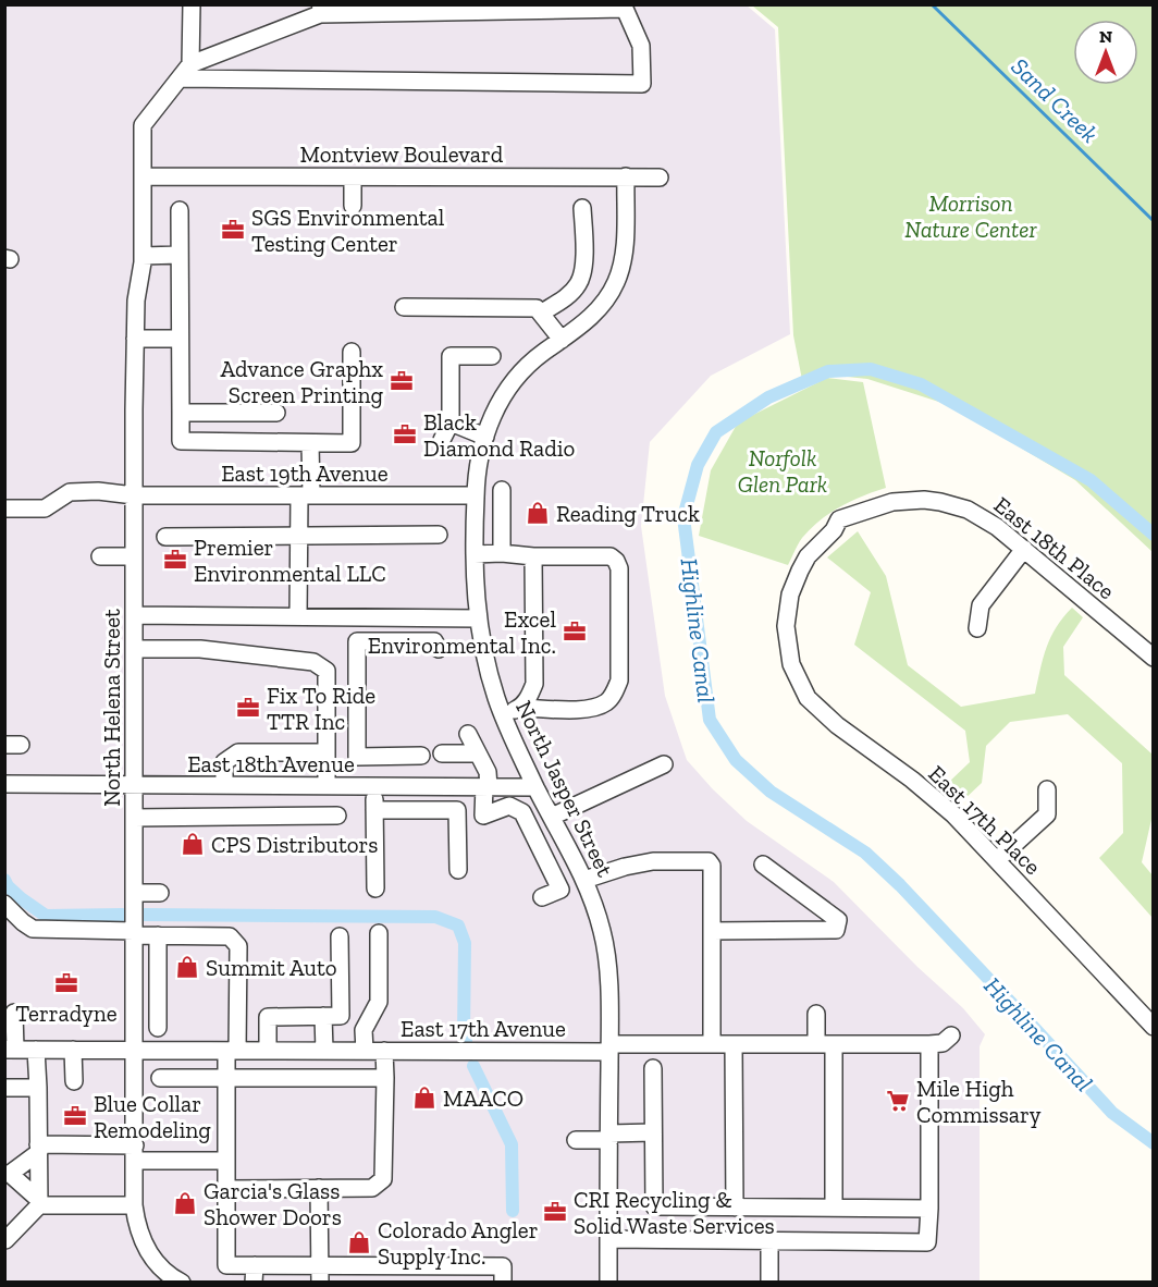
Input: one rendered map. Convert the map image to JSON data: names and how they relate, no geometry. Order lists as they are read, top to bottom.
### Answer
{
  "streets": {
    "street": [
      "Montview Boulevard",
      "East 19th Avenue",
      "East 18th Place",
      "North Helena Street",
      "East 18th Avenue",
      "North Jasper Street",
      "East 17th Place",
      "East 17th Avenue"
    ]
  },
  "crossings": [
    ["Montview Boulevard", "North Helena Street"],
    ["Montview Boulevard", "North Jasper Street"],
    ["East 19th Avenue", "North Helena Street"],
    ["East 19th Avenue", "North Jasper Street"],
    ["East 18th Place", "East 17th Place"],
    ["North Helena Street", "East 18th Avenue"],
    ["North Helena Street", "East 17th Avenue"],
    ["East 18th Avenue", "North Jasper Street"],
    ["North Jasper Street", "East 17th Avenue"]
  ],
  "water": ["Sand Creek", "Highline Canal"],
  "parks": ["Morrison Nature Center", "Norfolk Glen Park"],
  "places": {
    "office": [
      "SGS Environmental Testing Center",
      "Advance Graphx Screen Printing",
      "Black Diamond Radio",
      "Premier Environmental LLC",
      "Excel Environmental Inc.",
      "Fix To Ride TTR Inc",
      "Terradyne",
      "Blue Collar Remodeling",
      "CRI Recycling & Solid Waste Services"
    ],
    "shop": [
      "Reading Truck",
      "CPS Distributors",
      "Summit Auto",
      "MAACO",
      "Garcia's Glass Shower Doors",
      "Colorado Angler Supply Inc."
    ],
    "supermarket": ["Mile High Commissary"]
  },
  "north": "top"
}
